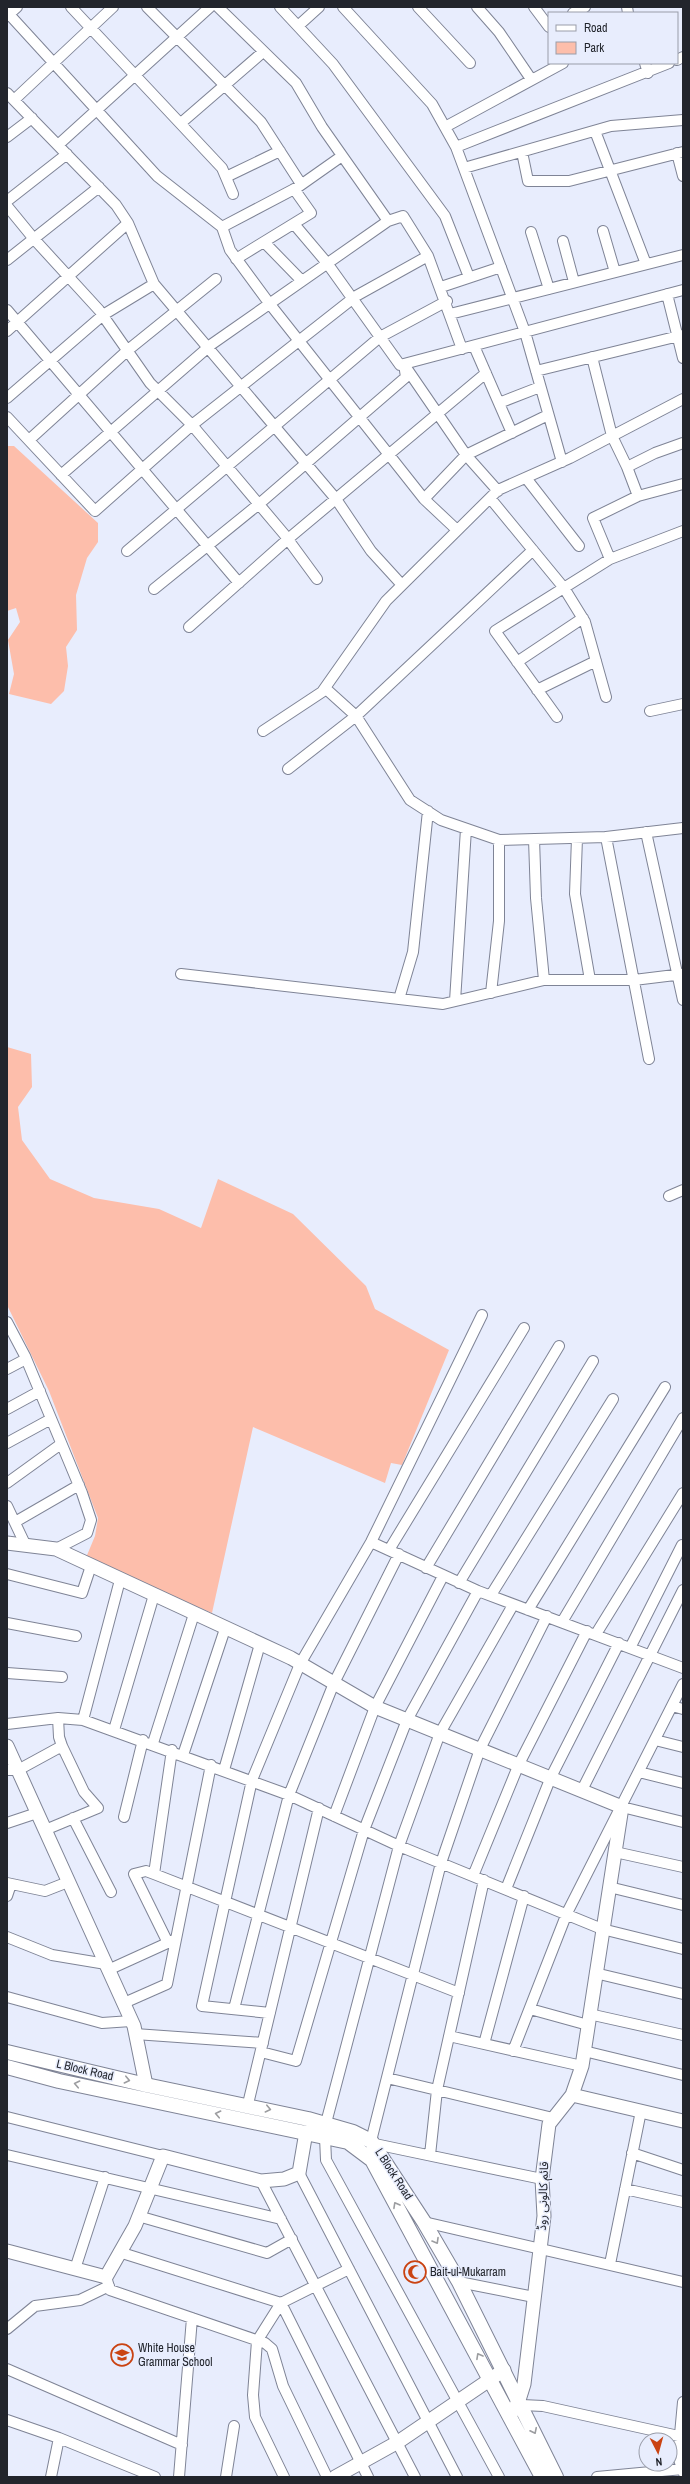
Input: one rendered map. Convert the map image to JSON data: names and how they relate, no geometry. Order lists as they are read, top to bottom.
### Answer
{
  "streets": {
    "main road": ["L Block Road"],
    "street": ["قائم کالونی روڈ"]
  },
  "crossings": [
    ["L Block Road", "قائم کالونی روڈ"]
  ],
  "places": {
    "mosque": ["Bait-ul-Mukarram"],
    "school or university": ["White House Grammar School"]
  },
  "legend": ["Road", "Park"],
  "north": "bottom"
}
